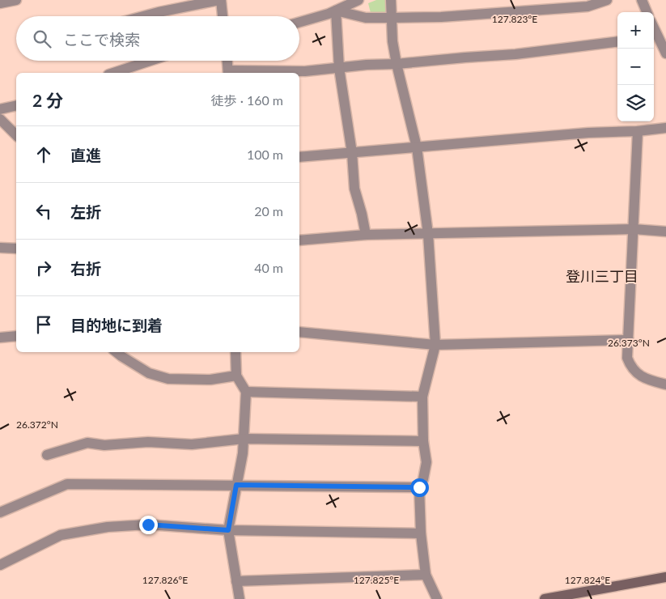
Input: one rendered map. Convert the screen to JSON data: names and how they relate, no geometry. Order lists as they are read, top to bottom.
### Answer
{
  "districts": ["登川三丁目"],
  "page": {
    "map_buttons": ["+", "−"],
    "search": "ここで検索",
    "heading": ["2 分", "徒歩 · 160 m"],
    "list": [
      ["直進", "100 m"],
      ["左折", "20 m"],
      ["右折", "40 m"],
      "目的地に到着"
    ]
  },
  "coordinates": [
    "127.823°E",
    "26.373°N",
    "26.372°N",
    "127.826°E",
    "127.825°E",
    "127.824°E"
  ]
}
